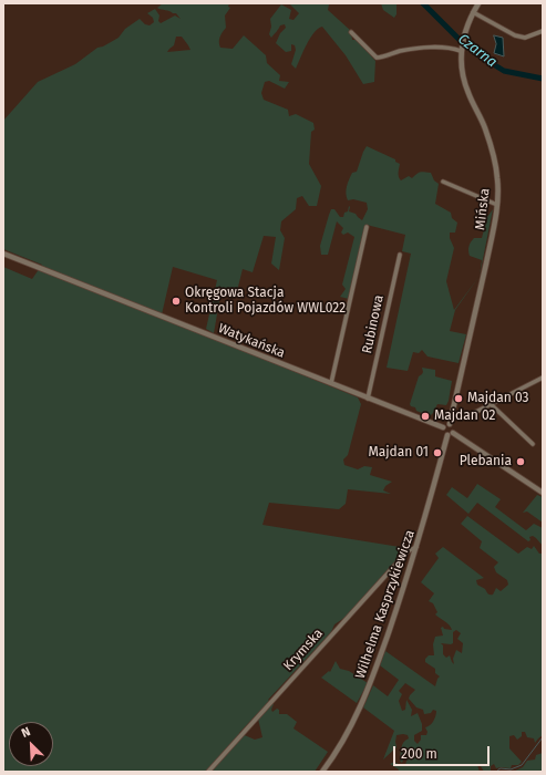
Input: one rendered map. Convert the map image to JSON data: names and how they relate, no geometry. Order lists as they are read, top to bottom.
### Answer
{
  "streets": {
    "street": [
      "Mińska",
      "Rubinowa",
      "Watykańska",
      "Wilhelma Kasprzykiewicza",
      "Krymska"
    ]
  },
  "crossings": [
    ["Mińska", "Watykańska"],
    ["Mińska", "Wilhelma Kasprzykiewicza"],
    ["Rubinowa", "Watykańska"],
    ["Watykańska", "Wilhelma Kasprzykiewicza"],
    ["Wilhelma Kasprzykiewicza", "Krymska"]
  ],
  "water": ["Czarna"],
  "places": [
    "Okręgowa Stacja Kontroli Pojazdów WWL022",
    "Majdan 03",
    "Majdan 02",
    "Majdan 01",
    "Plebania"
  ],
  "scale_bar": "200 m",
  "north": "top left"
}
